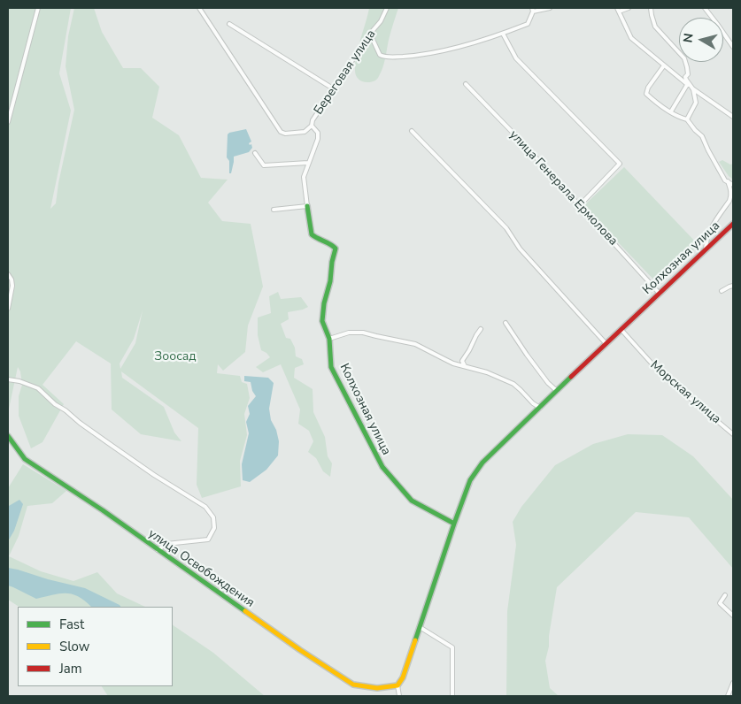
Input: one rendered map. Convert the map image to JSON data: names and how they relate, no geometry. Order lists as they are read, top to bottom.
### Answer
{
  "streets": {
    "street": [
      "Береговая улица",
      "улица Генерала Ермолова",
      "Колхозная улица",
      "Морская улица",
      "улица Освобождения"
    ]
  },
  "crossings": [
    ["Береговая улица", "Колхозная улица"],
    ["улица Генерала Ермолова", "Колхозная улица"],
    ["Колхозная улица", "Морская улица"],
    ["Колхозная улица", "улица Освобождения"]
  ],
  "parks": ["Зоосад"],
  "legend": ["Fast", "Slow", "Jam"],
  "north": "left"
}
